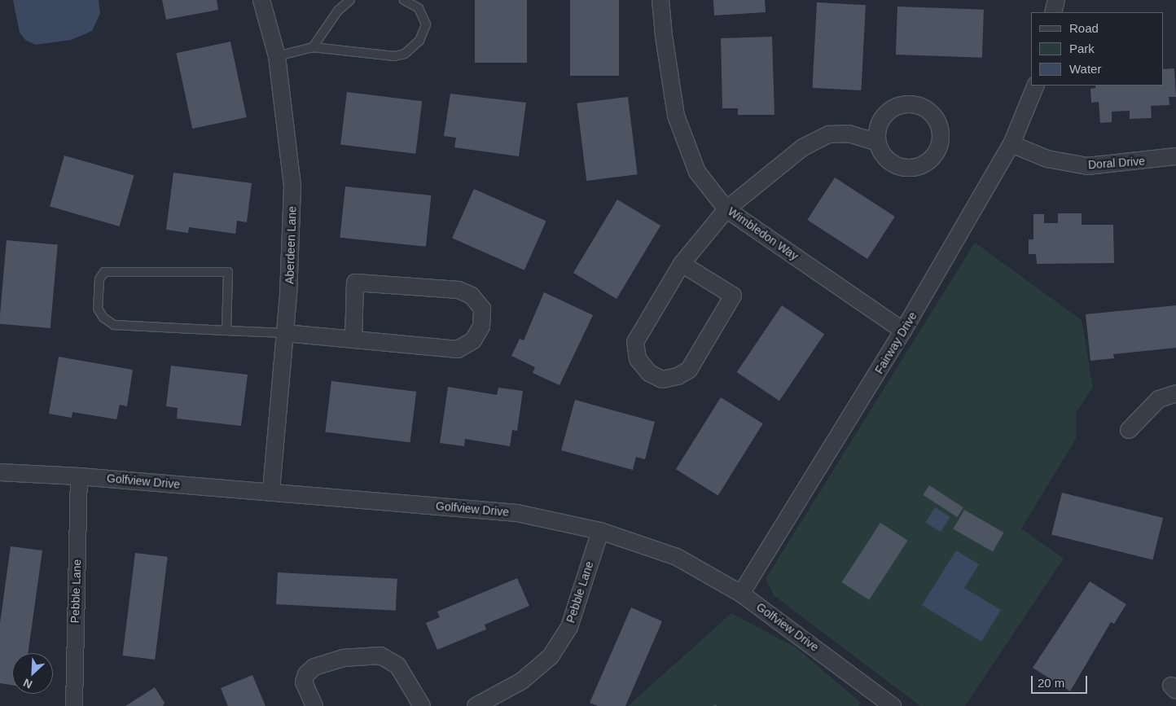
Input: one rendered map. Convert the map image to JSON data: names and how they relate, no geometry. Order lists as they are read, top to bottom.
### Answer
{
  "streets": {
    "street": [
      "Doral Drive",
      "Wimbledon Way",
      "Aberdeen Lane",
      "Fairway Drive",
      "Golfview Drive",
      "Pebble Lane"
    ]
  },
  "crossings": [
    ["Doral Drive", "Fairway Drive"],
    ["Wimbledon Way", "Fairway Drive"],
    ["Aberdeen Lane", "Golfview Drive"],
    ["Fairway Drive", "Golfview Drive"],
    ["Golfview Drive", "Pebble Lane"]
  ],
  "legend": ["Road", "Park", "Water"],
  "scale_bar": "20 m",
  "north": "bottom left"
}
